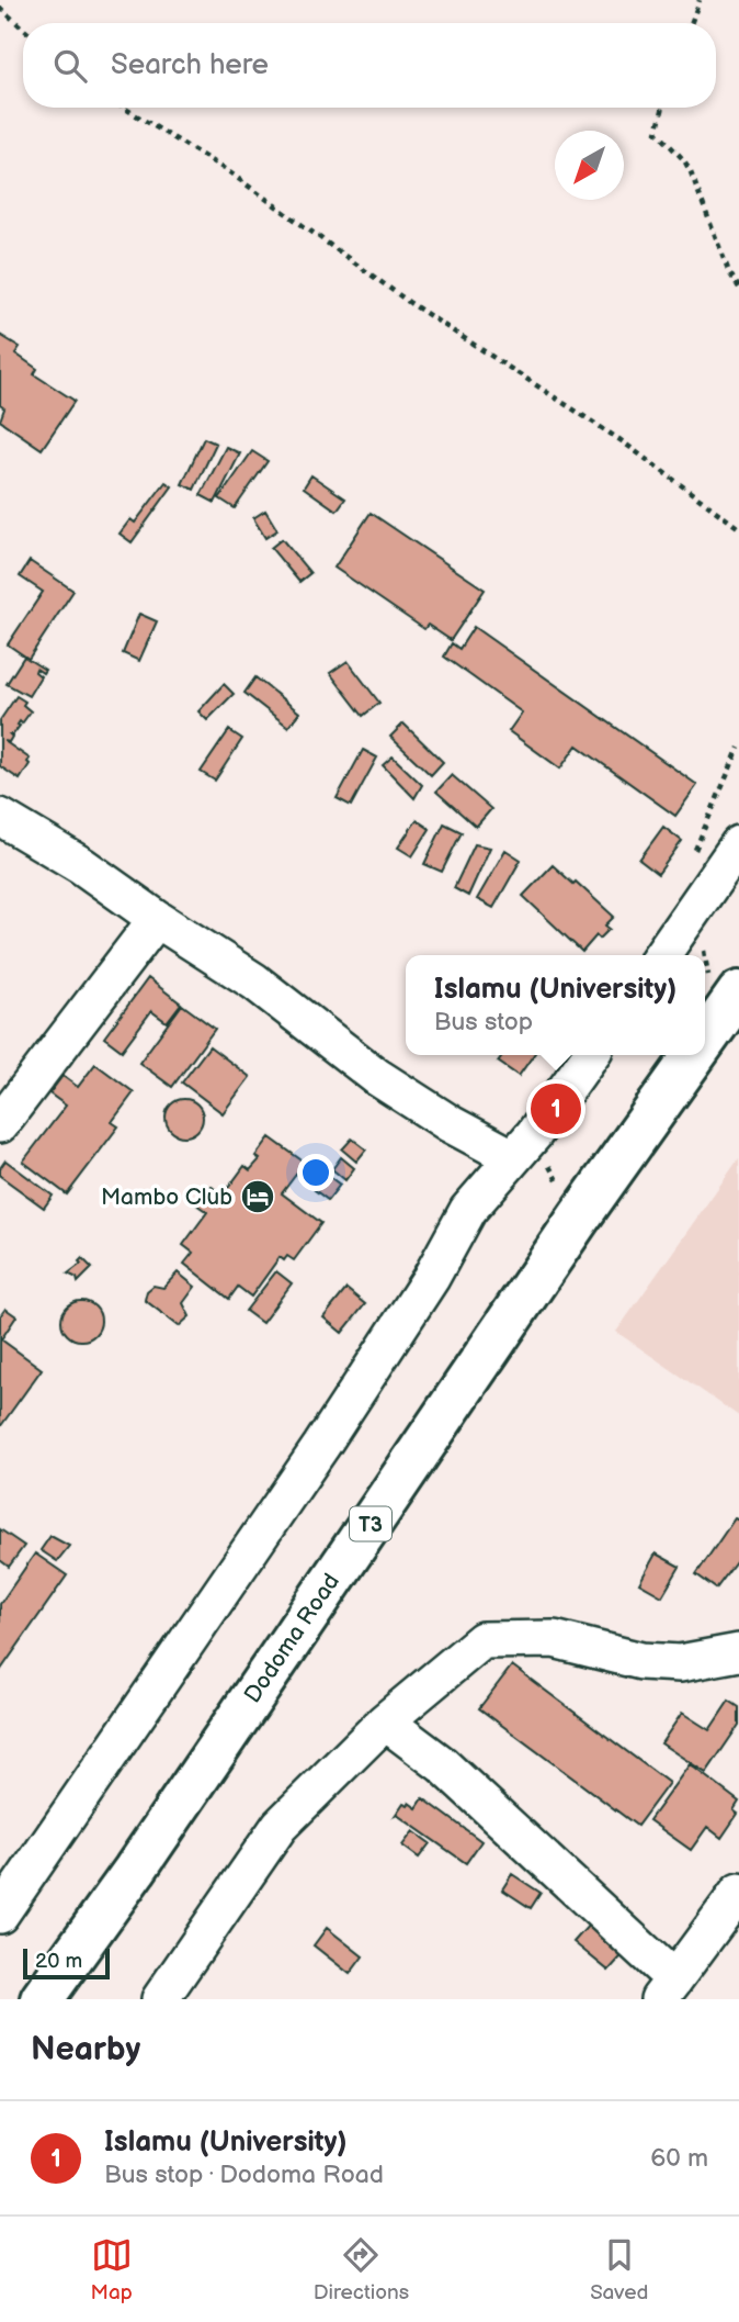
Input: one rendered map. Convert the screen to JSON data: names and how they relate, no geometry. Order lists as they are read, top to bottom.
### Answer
{
  "streets": {
    "highway": ["T3", "Dodoma Road"]
  },
  "places": {
    "hotel": ["Mambo Club"]
  },
  "scale_bar": "20 m",
  "north": "bottom left",
  "page": {
    "search": "Search here",
    "popup": ["Islamu (University)", "Bus stop"],
    "pins": "1",
    "scale": "20 m",
    "heading": "Nearby",
    "list": [
      {
        "mark": "1",
        "name": "Islamu (University)",
        "note": "Bus stop · Dodoma Road",
        "value": "60 m"
      }
    ],
    "nav": ["Map", "Directions", "Saved"]
  }
}
